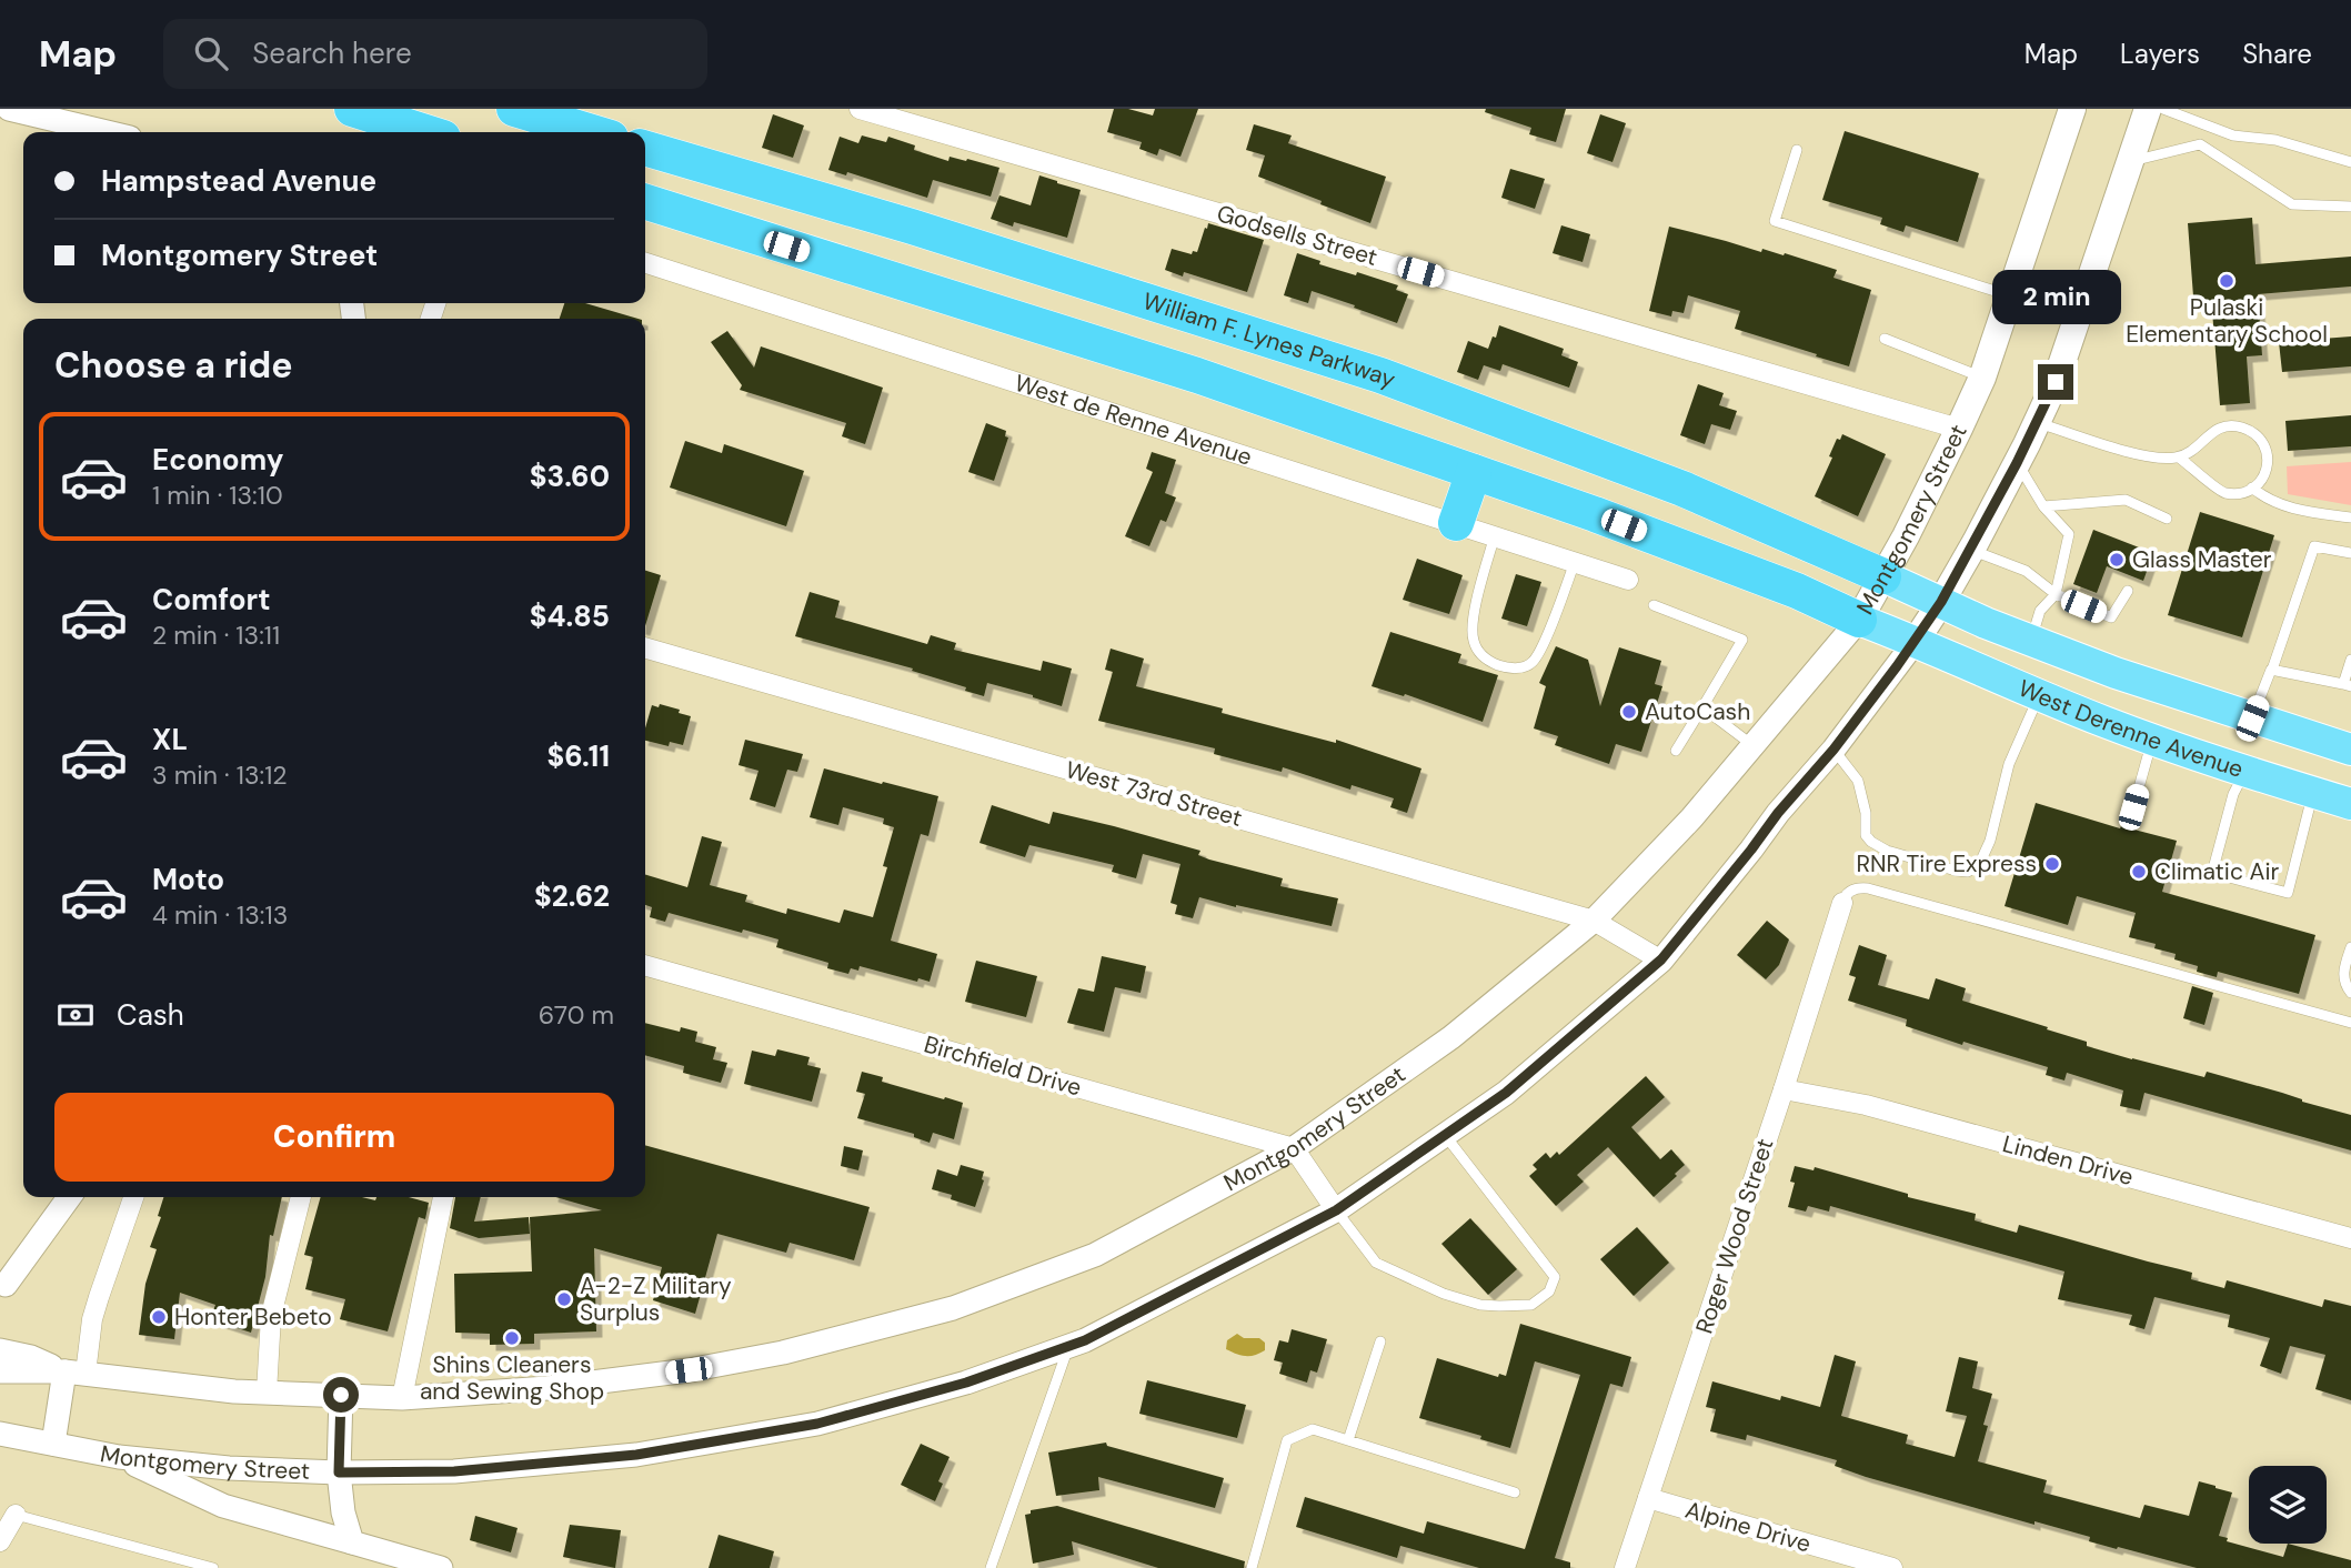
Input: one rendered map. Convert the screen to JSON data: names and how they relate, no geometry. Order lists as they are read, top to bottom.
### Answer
{
  "streets": {
    "highway": ["William F. Lynes Parkway", "West Derenne Avenue"],
    "main road": ["Montgomery Street"],
    "street": [
      "Godsells Street",
      "West de Renne Avenue",
      "West 73rd Street",
      "Birchfield Drive",
      "Linden Drive",
      "Roger Wood Street",
      "Alpine Drive"
    ]
  },
  "crossings": [
    ["Godsells Street", "Montgomery Street"],
    ["William F. Lynes Parkway", "Montgomery Street"],
    ["Montgomery Street", "West Derenne Avenue"],
    ["Montgomery Street", "West 73rd Street"],
    ["Montgomery Street", "Birchfield Drive"],
    ["Linden Drive", "Roger Wood Street"],
    ["Roger Wood Street", "Alpine Drive"]
  ],
  "places": [
    "Pulaski Elementary School",
    "Glass Master",
    "AutoCash",
    "RNR Tire Express",
    "Climatic Air",
    "A-2-Z Military Surplus",
    "Honter Bebeto",
    "Shins Cleaners and Sewing Shop"
  ],
  "page": {
    "header": "Map",
    "search": "Search here",
    "nav": ["Map", "Layers", "Share"],
    "banner": ["Hampstead Avenue", "Montgomery Street"],
    "bubble": "2 min",
    "heading": "Choose a ride",
    "list": [
      {
        "name": "Economy",
        "note": "1 min · 13:10",
        "value": "$3.60"
      },
      {
        "name": "Comfort",
        "note": "2 min · 13:11",
        "value": "$4.85"
      },
      {
        "name": "XL",
        "note": "3 min · 13:12",
        "value": "$6.11"
      },
      {
        "name": "Moto",
        "note": "4 min · 13:13",
        "value": "$2.62"
      }
    ],
    "pay": ["Cash", "670 m"],
    "buttons": "Confirm"
  }
}
